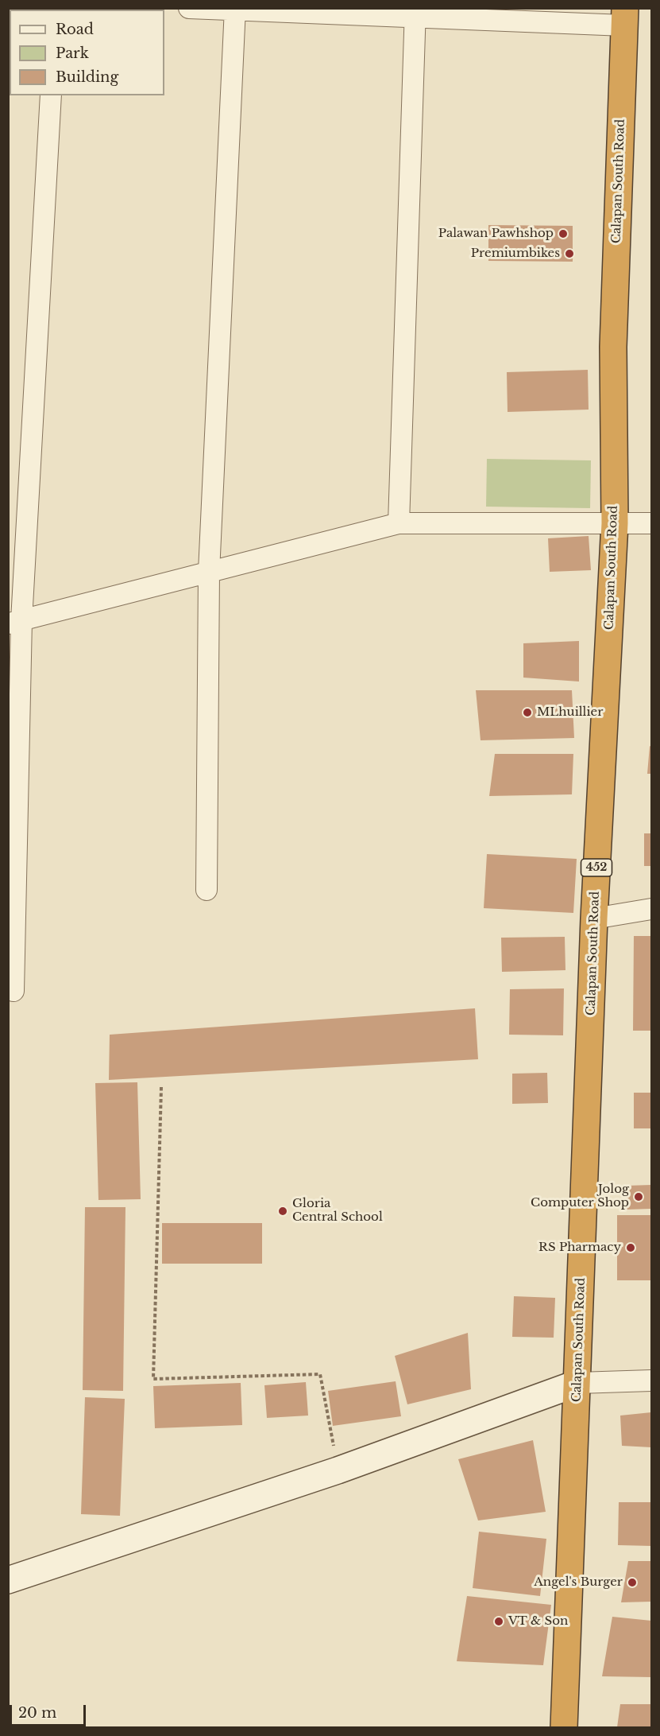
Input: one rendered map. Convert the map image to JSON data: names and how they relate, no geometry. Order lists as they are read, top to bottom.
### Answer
{
  "streets": {
    "highway": ["Calapan South Road", "452"]
  },
  "places": [
    "Palawan Pawhshop",
    "Premiumbikes",
    "MLhuillier",
    "Jolog Computer Shop",
    "Gloria Central School",
    "RS Pharmacy",
    "Angel's Burger",
    "VT & Son"
  ],
  "legend": ["Road", "Park", "Building"],
  "scale_bar": "20 m"
}
